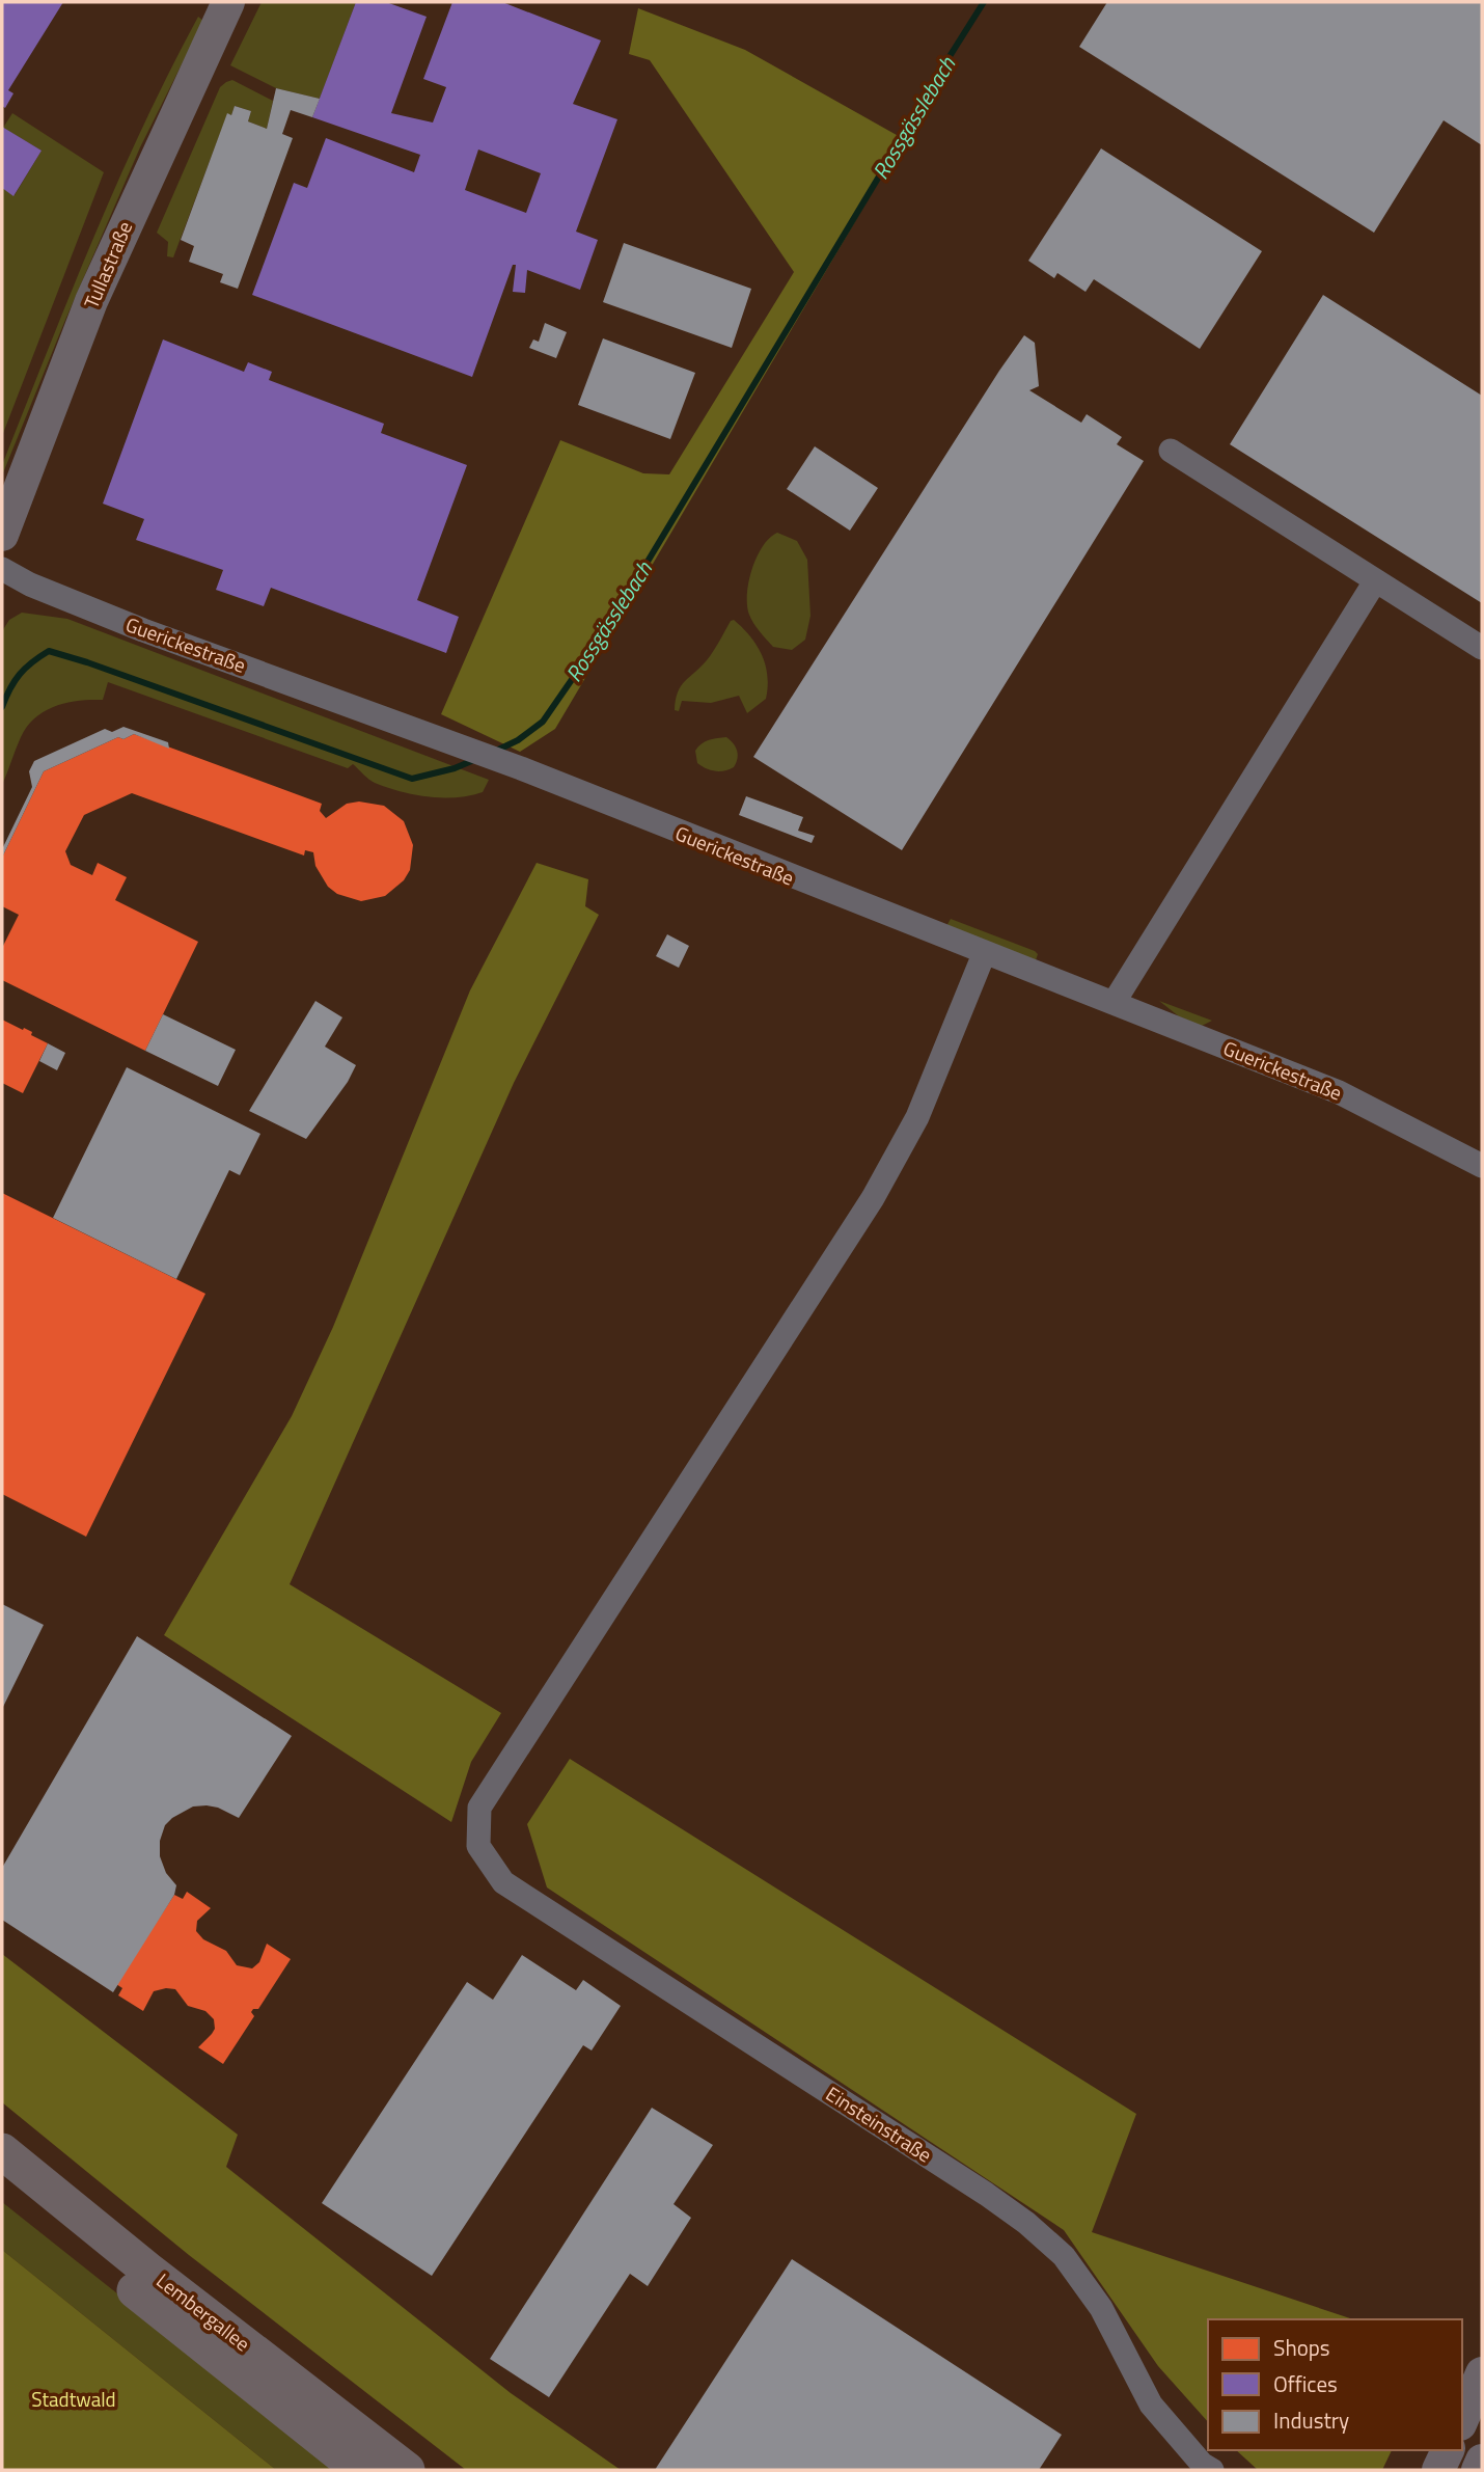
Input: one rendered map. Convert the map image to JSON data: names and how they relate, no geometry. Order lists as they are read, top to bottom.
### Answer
{
  "streets": {
    "main road": ["Lembergallee"],
    "street": ["Tullastraße", "Guerickestraße", "Einsteinstraße"]
  },
  "crossings": [
    ["Guerickestraße", "Einsteinstraße"]
  ],
  "water": ["Rossgässlebach"],
  "parks": ["Stadtwald"],
  "legend": ["Shops", "Offices", "Industry"]
}
